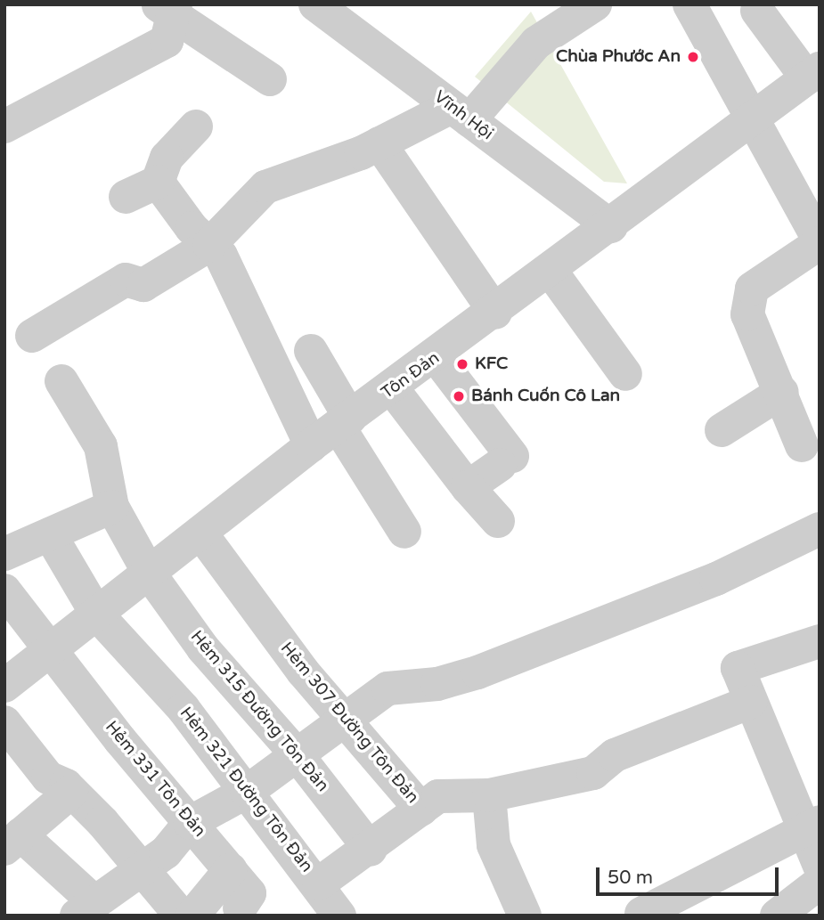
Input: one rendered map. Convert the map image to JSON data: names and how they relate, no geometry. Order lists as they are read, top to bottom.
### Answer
{
  "streets": {
    "street": [
      "Vĩnh Hội",
      "Tôn Đản",
      "Hẻm 315 Đường Tôn Đản",
      "Hẻm 307 Đường Tôn Đản",
      "Hẻm 331 Tôn Đản",
      "Hẻm 321 Đường Tôn Đản"
    ]
  },
  "crossings": [
    ["Vĩnh Hội", "Tôn Đản"],
    ["Tôn Đản", "Hẻm 315 Đường Tôn Đản"],
    ["Tôn Đản", "Hẻm 307 Đường Tôn Đản"],
    ["Tôn Đản", "Hẻm 331 Tôn Đản"],
    ["Tôn Đản", "Hẻm 321 Đường Tôn Đản"]
  ],
  "places": ["Chùa Phước An", "KFC", "Bánh Cuốn Cô Lan"],
  "scale_bar": "50 m"
}
